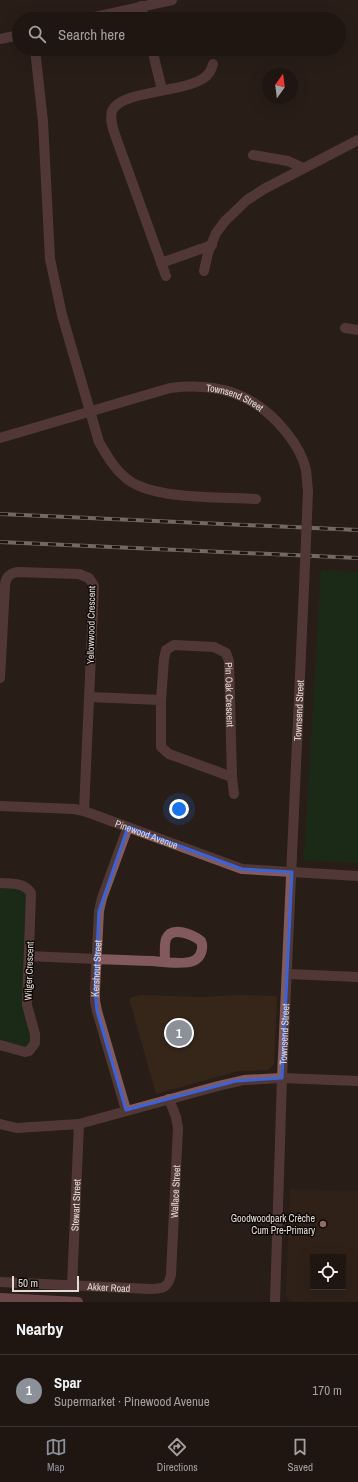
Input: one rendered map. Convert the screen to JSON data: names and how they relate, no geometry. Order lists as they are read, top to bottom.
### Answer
{
  "streets": {
    "street": [
      "Townsend Street",
      "Yellowwood Crescent",
      "Pin Oak Crescent",
      "Pinewood Avenue",
      "Kershout Street",
      "Wilger Crescent",
      "Wallace Street",
      "Stewart Street",
      "Akker Road"
    ]
  },
  "crossings": [
    ["Townsend Street", "Pinewood Avenue"],
    ["Yellowwood Crescent", "Pinewood Avenue"],
    ["Pinewood Avenue", "Kershout Street"],
    ["Wallace Street", "Akker Road"],
    ["Stewart Street", "Akker Road"]
  ],
  "places": ["Goodwoodpark Crèche Cum Pre-Primary"],
  "scale_bar": "50 m",
  "north": "top",
  "page": {
    "search": "Search here",
    "pins": "1",
    "scale": "50 m",
    "heading": "Nearby",
    "list": [
      {
        "mark": "1",
        "name": "Spar",
        "note": "Supermarket · Pinewood Avenue",
        "value": "170 m"
      }
    ],
    "nav": ["Map", "Directions", "Saved"]
  }
}
